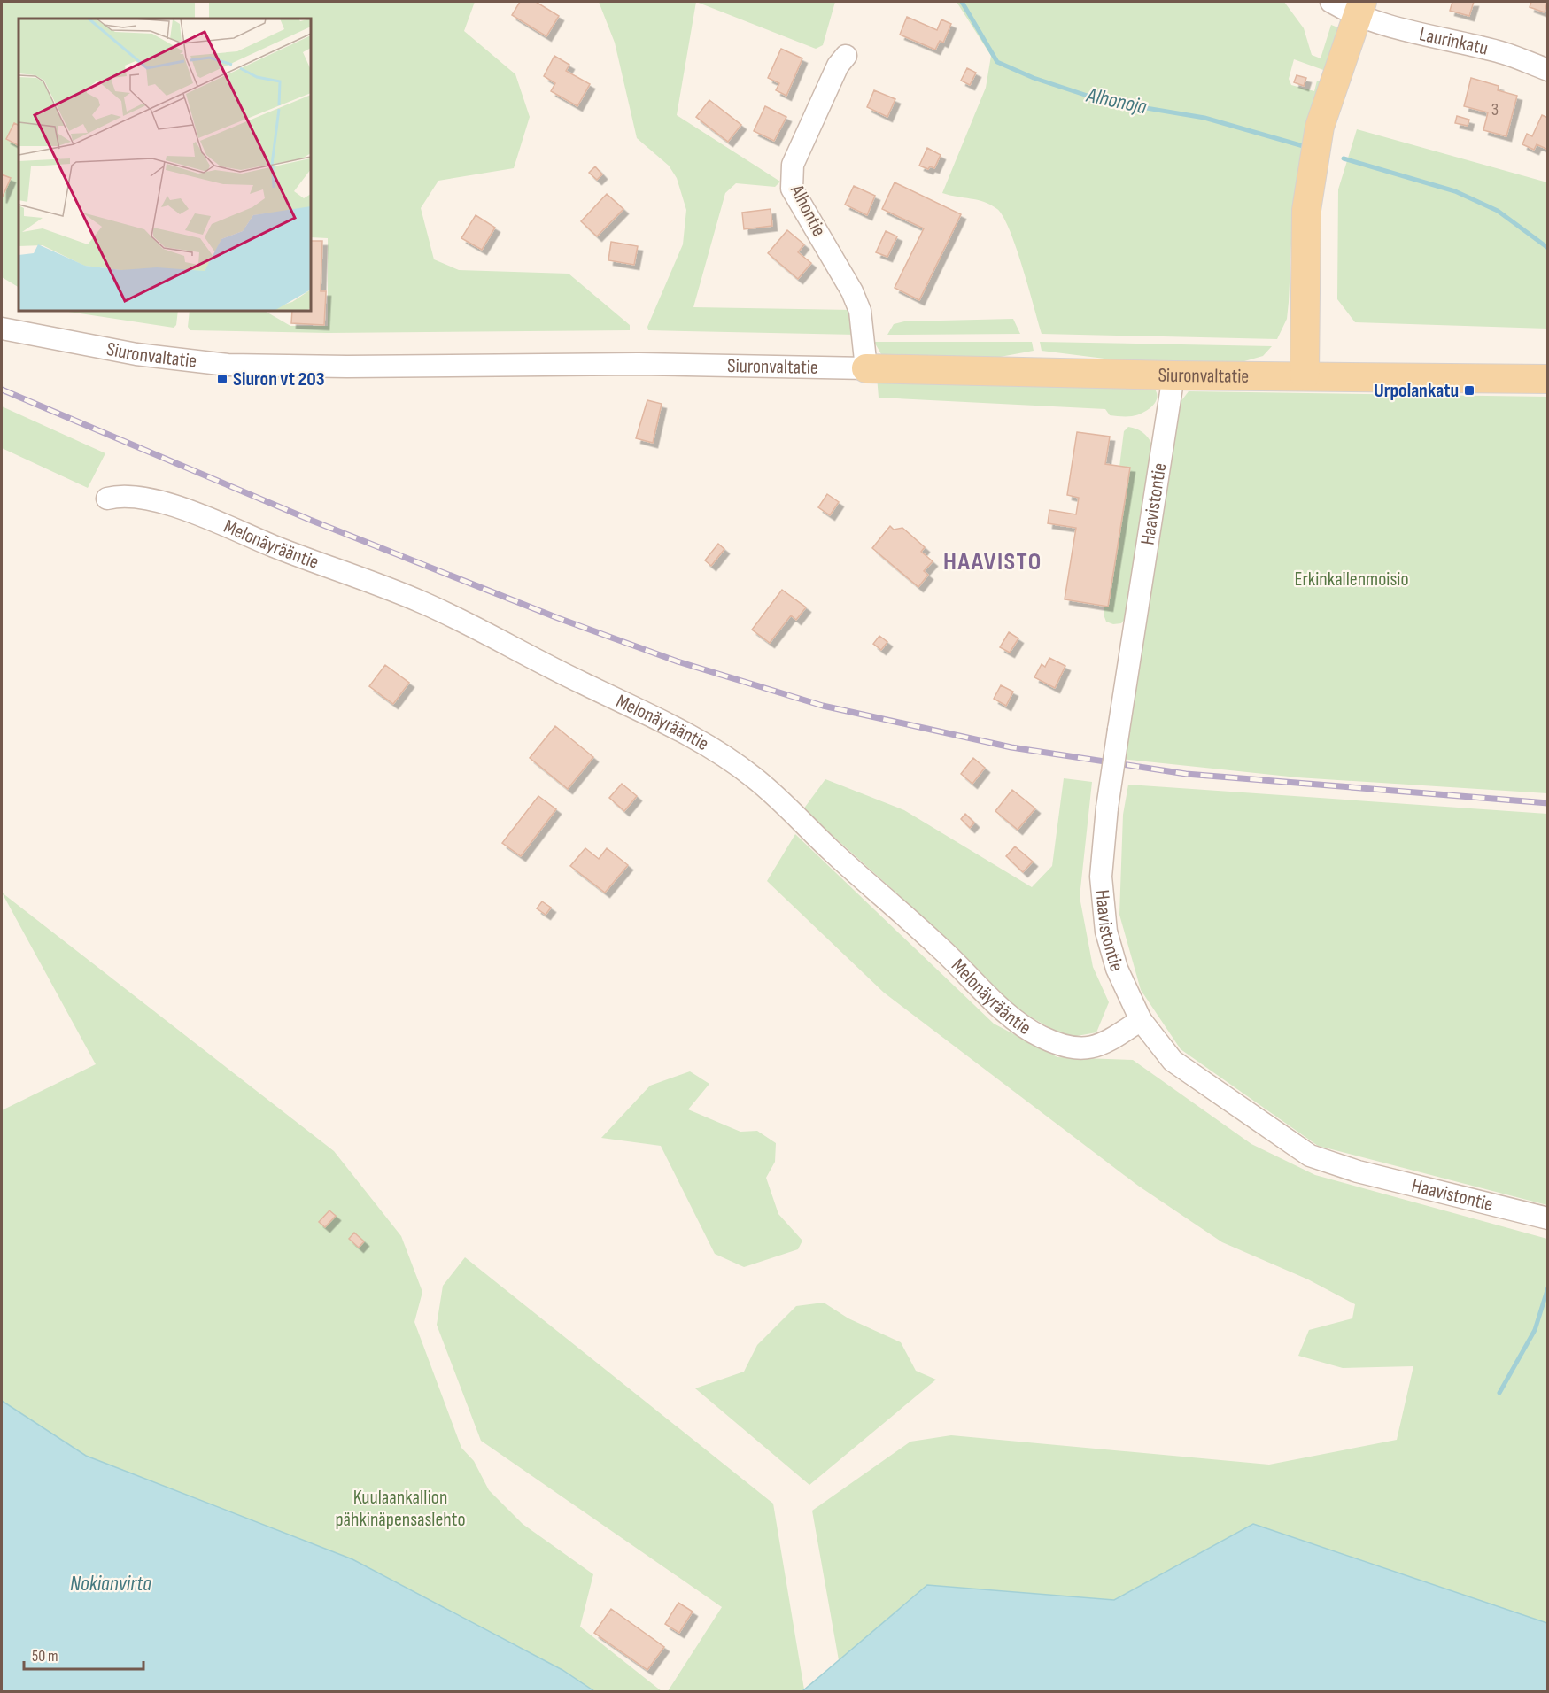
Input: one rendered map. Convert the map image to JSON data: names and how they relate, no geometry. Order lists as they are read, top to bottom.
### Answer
{
  "streets": {
    "main road": ["Siuronvaltatie"],
    "street": [
      "Laurinkatu",
      "Alhontie",
      "Haavistontie",
      "Melonäyrääntie"
    ]
  },
  "crossings": [
    ["Alhontie", "Siuronvaltatie"],
    ["Siuronvaltatie", "Haavistontie"],
    ["Haavistontie", "Melonäyrääntie"]
  ],
  "districts": ["HAAVISTO"],
  "water": ["Alhonoja", "Nokianvirta"],
  "parks": ["Erkinkallenmoisio", "Kuulaankallion pähkinäpensaslehto"],
  "places": {
    "transit": ["Siuron vt 203", "Urpolankatu"]
  },
  "house_numbers": ["3"],
  "scale_bar": "50 m"
}
